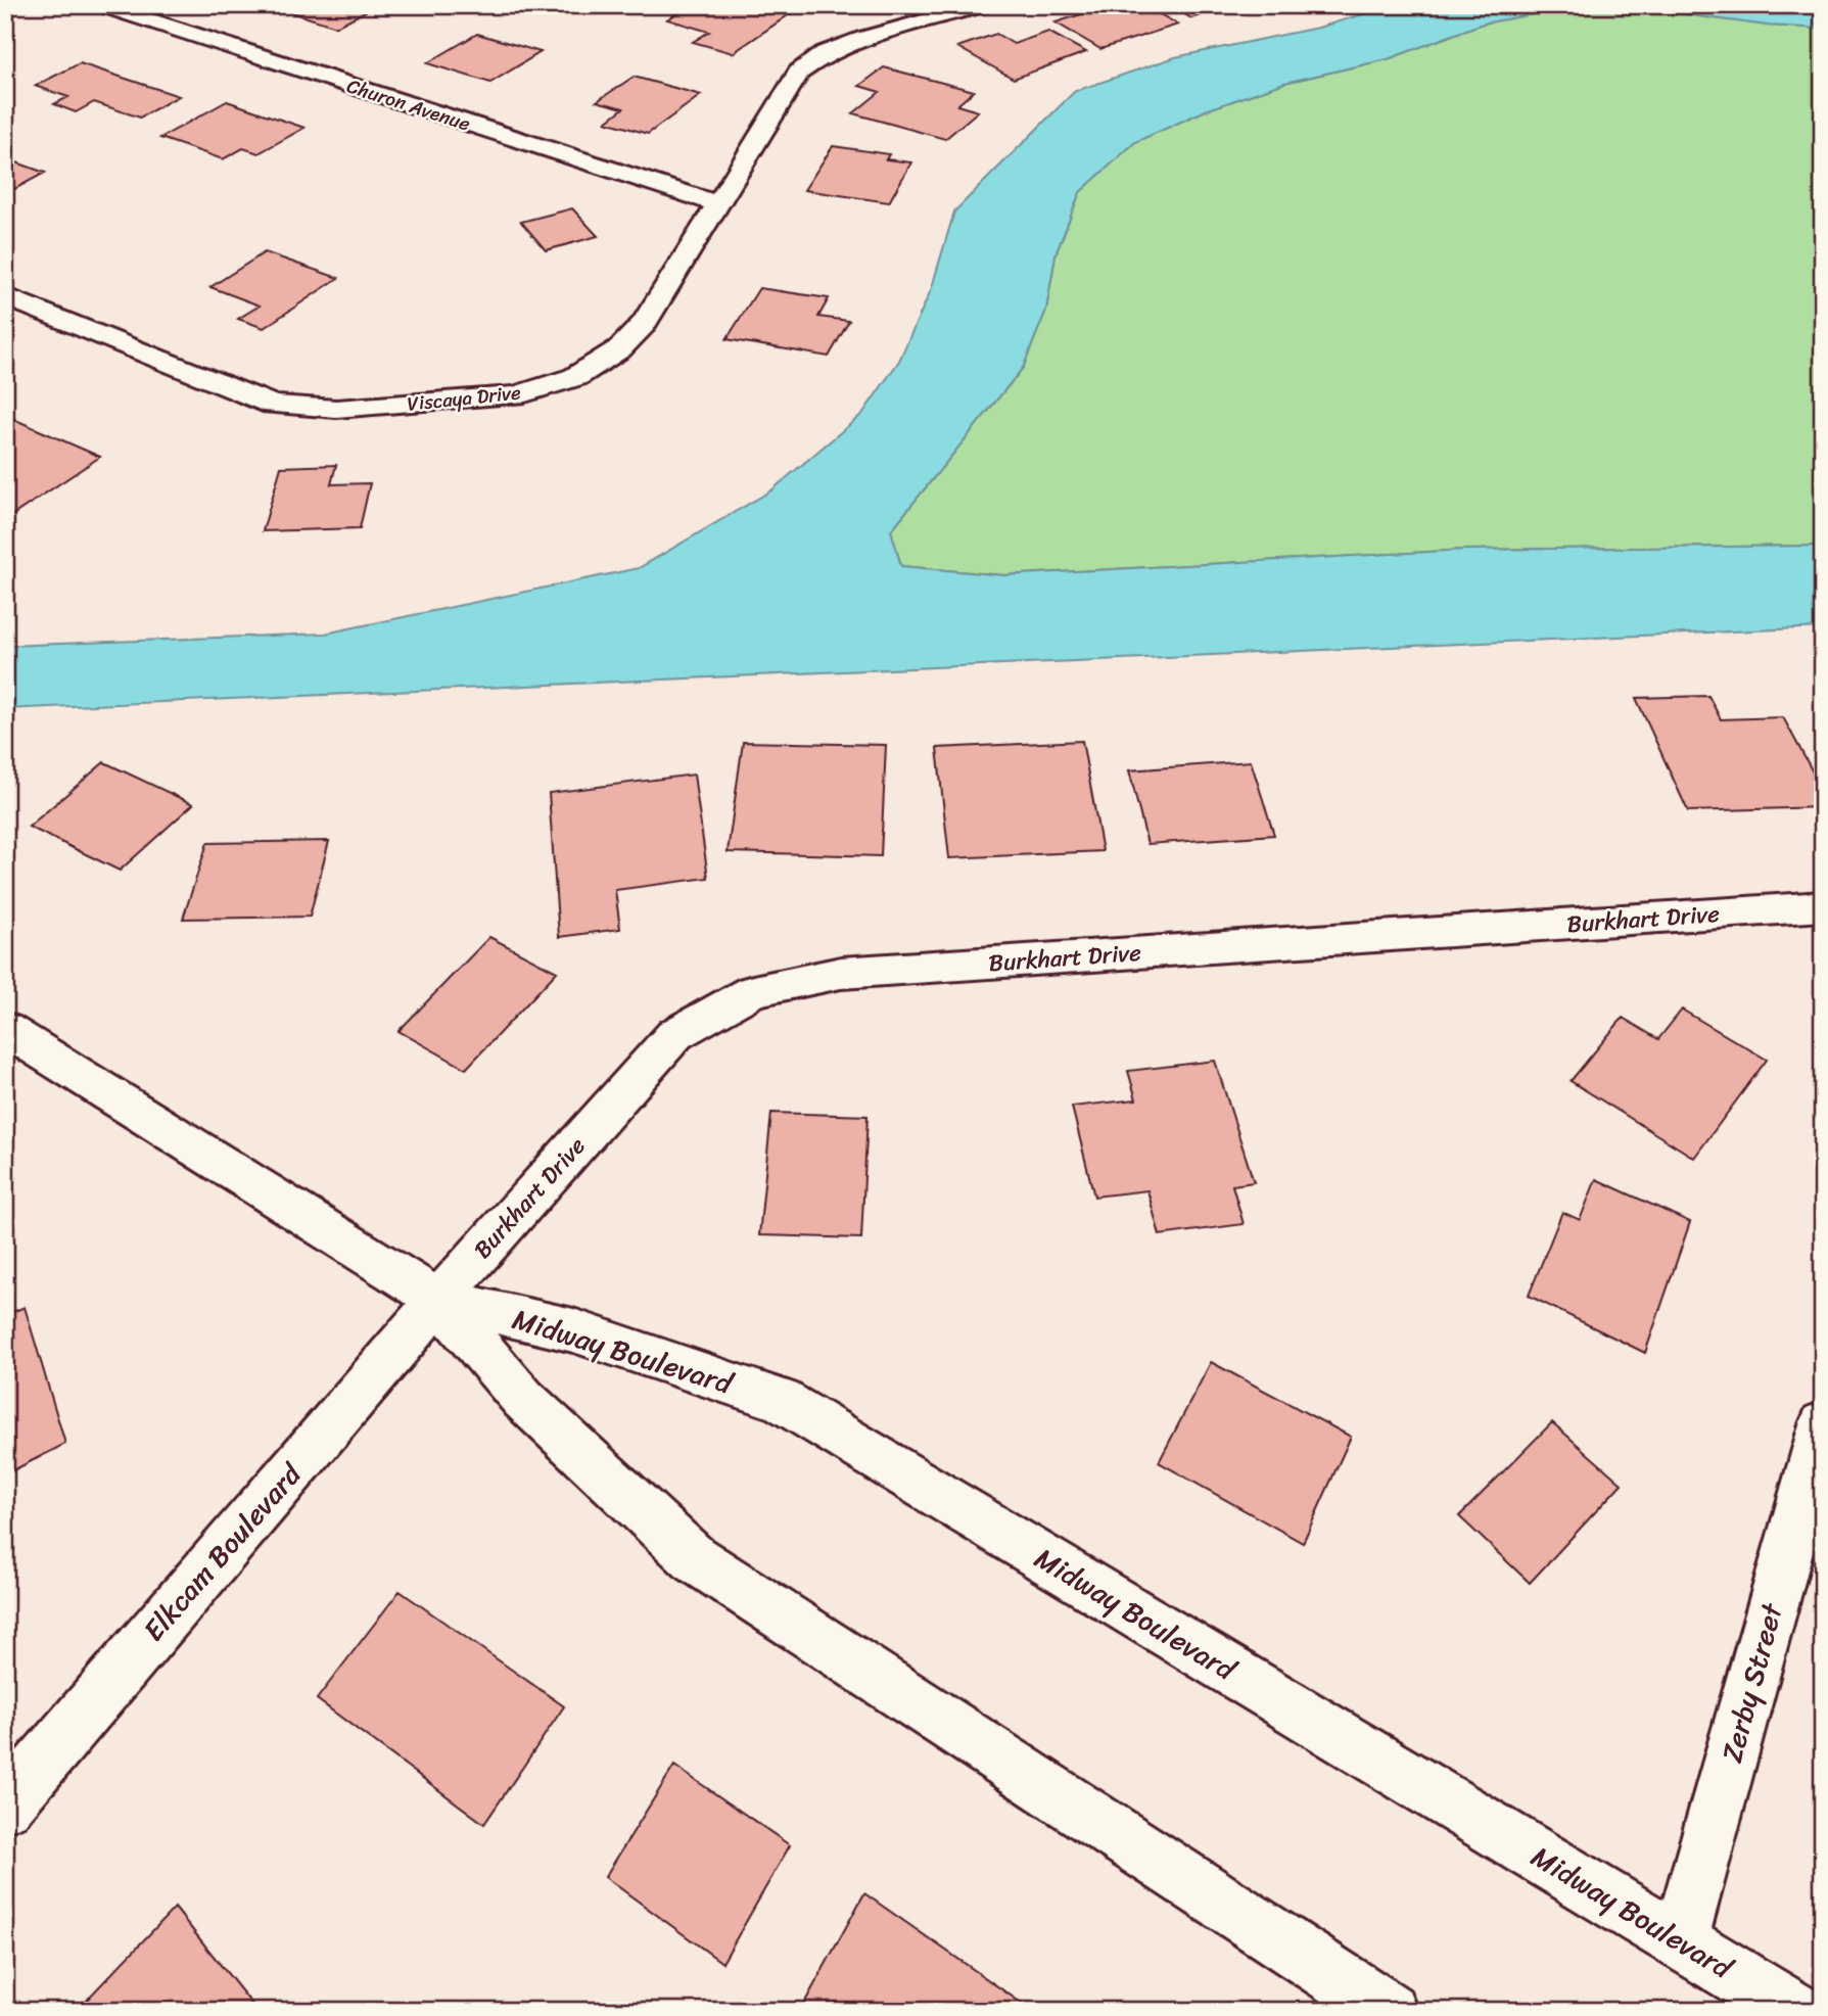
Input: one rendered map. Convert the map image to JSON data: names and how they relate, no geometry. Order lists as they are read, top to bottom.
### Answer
{
  "streets": {
    "street": [
      "Churon Avenue",
      "Viscaya Drive",
      "Burkhart Drive",
      "Midway Boulevard",
      "Elkcam Boulevard",
      "Zerby Street"
    ]
  },
  "crossings": [
    ["Churon Avenue", "Viscaya Drive"],
    ["Burkhart Drive", "Midway Boulevard"],
    ["Burkhart Drive", "Elkcam Boulevard"],
    ["Midway Boulevard", "Elkcam Boulevard"],
    ["Midway Boulevard", "Zerby Street"]
  ]
}
